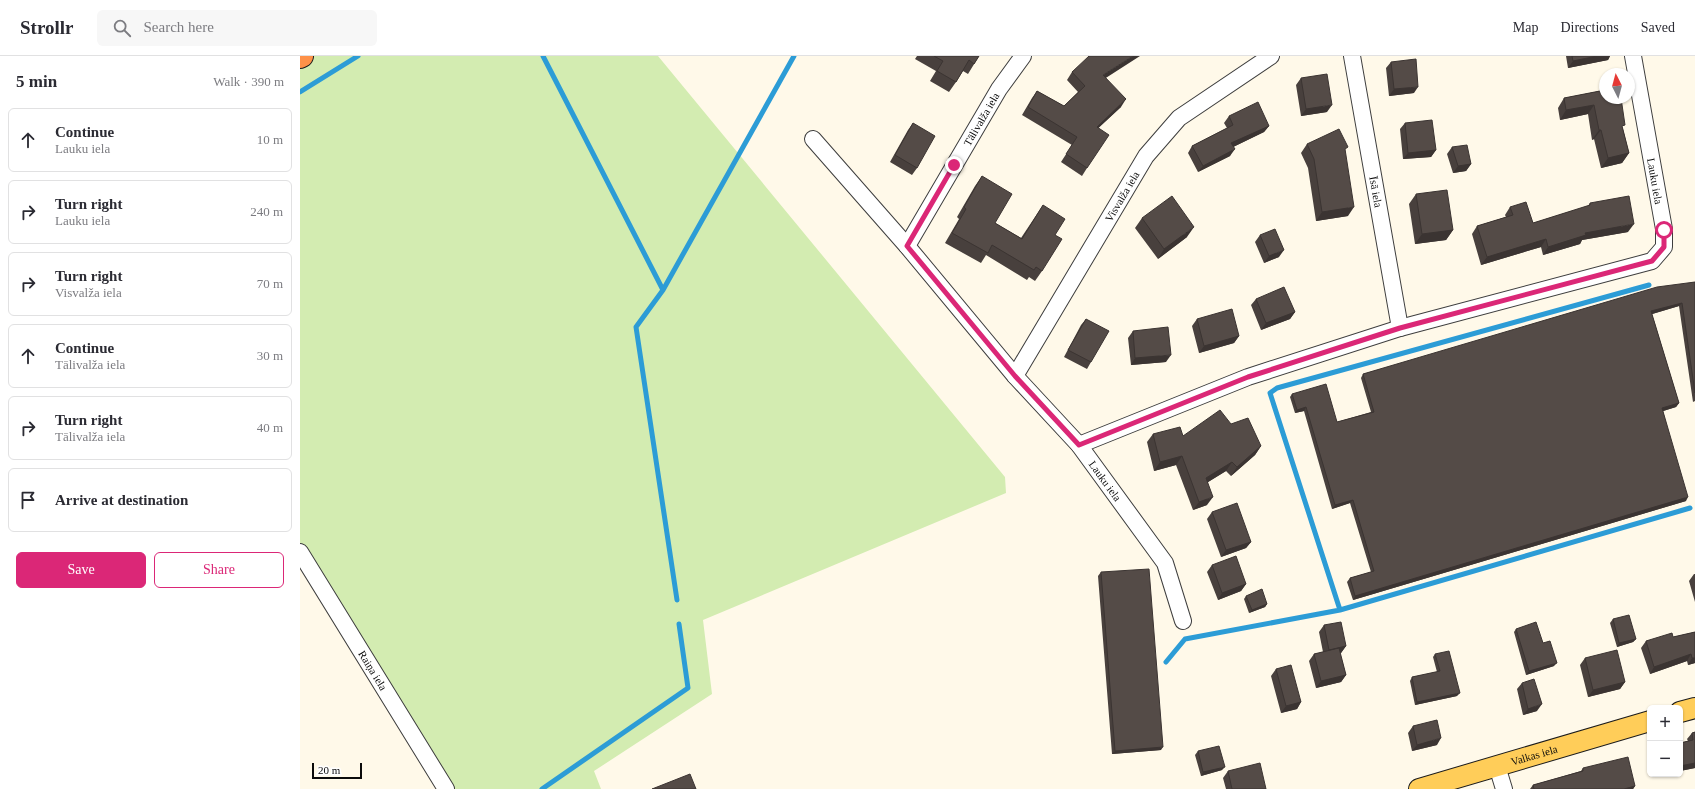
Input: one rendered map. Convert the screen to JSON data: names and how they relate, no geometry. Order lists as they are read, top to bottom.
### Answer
{
  "streets": {
    "main road": ["Valkas iela"],
    "street": [
      "Tālivalža iela",
      "Lauku iela",
      "Īsā iela",
      "Visvalža iela",
      "Raiņa iela"
    ]
  },
  "crossings": [
    ["Lauku iela", "Īsā iela"]
  ],
  "scale_bar": "20 m",
  "north": "top",
  "page": {
    "header": "Strollr",
    "search": "Search here",
    "nav": ["Map", "Directions", "Saved"],
    "heading": ["5 min", "Walk · 390 m"],
    "list": [
      ["Continue", "Lauku iela", "10 m"],
      ["Turn right", "Lauku iela", "240 m"],
      ["Turn right", "Visvalža iela", "70 m"],
      ["Continue", "Tālivalža iela", "30 m"],
      ["Turn right", "Tālivalža iela", "40 m"],
      "Arrive at destination"
    ],
    "buttons": ["Save", "Share"],
    "map_buttons": ["+", "−"],
    "scale": "20 m"
  }
}
